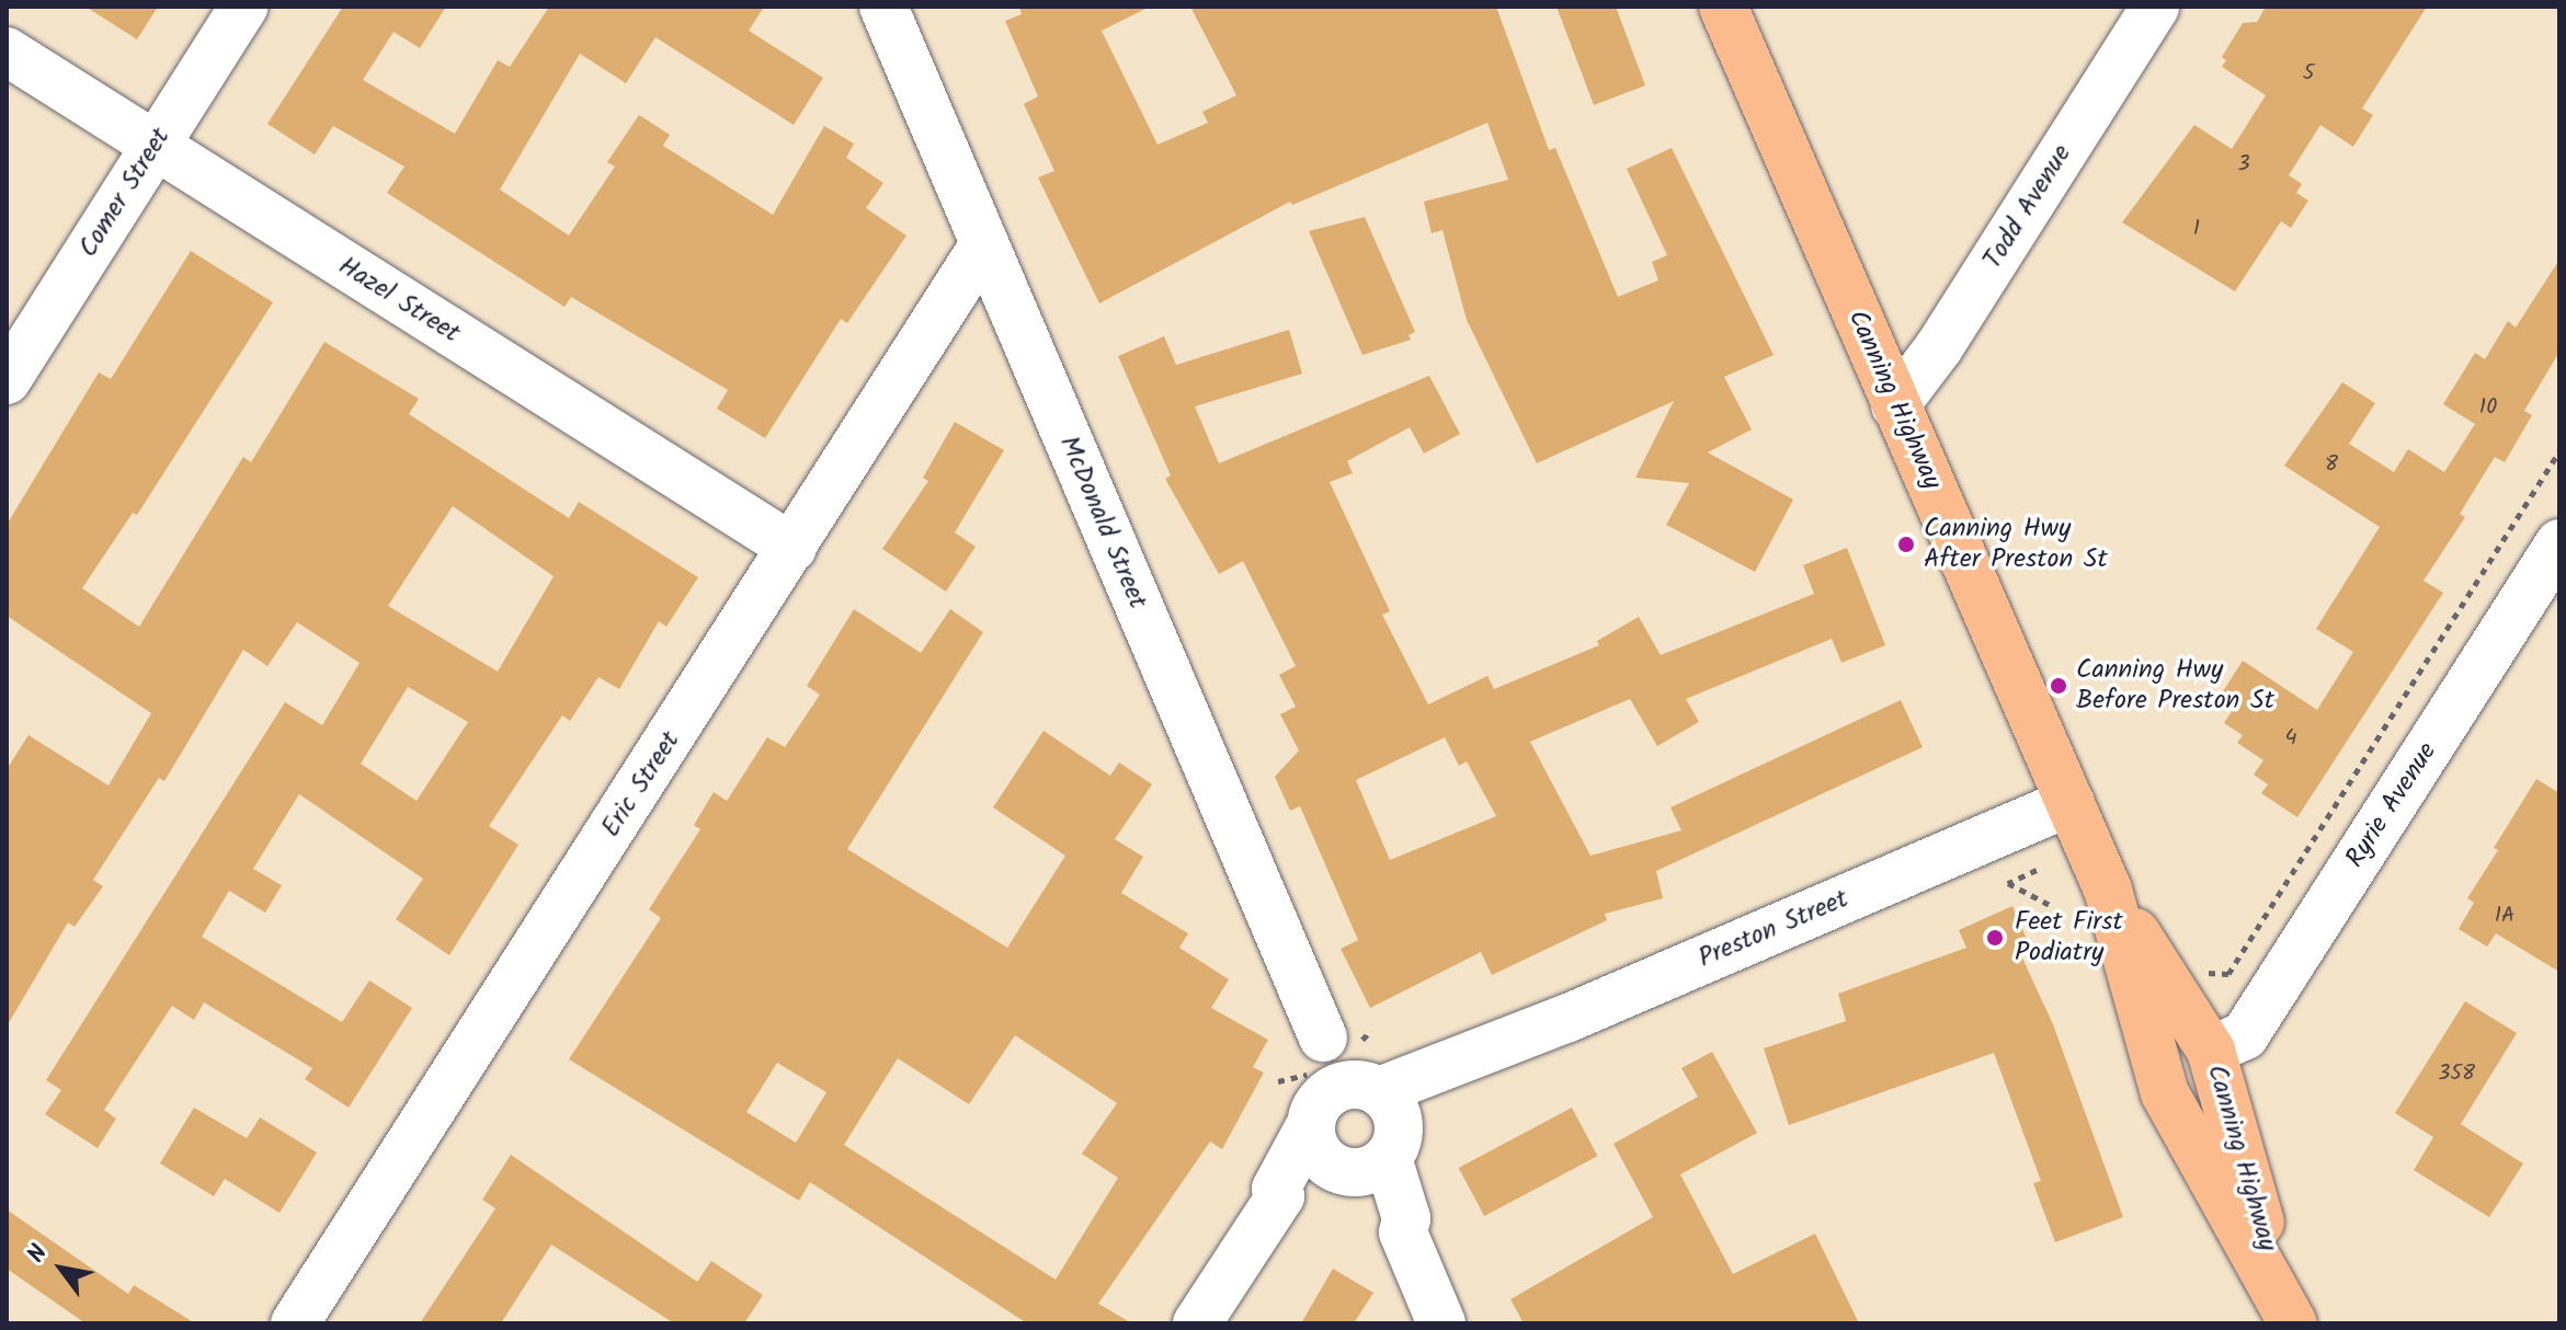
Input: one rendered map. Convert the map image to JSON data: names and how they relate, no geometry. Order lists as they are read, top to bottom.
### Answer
{
  "streets": {
    "highway": ["Canning Highway"],
    "street": [
      "Comer Street",
      "Todd Avenue",
      "Hazel Street",
      "McDonald Street",
      "Eric Street",
      "Ryrie Avenue",
      "Preston Street"
    ]
  },
  "crossings": [
    ["Comer Street", "Hazel Street"],
    ["Todd Avenue", "Canning Highway"],
    ["Hazel Street", "Eric Street"],
    ["Canning Highway", "Ryrie Avenue"],
    ["Canning Highway", "Preston Street"],
    ["McDonald Street", "Eric Street"],
    ["McDonald Street", "Preston Street"]
  ],
  "places": ["Canning Hwy After Preston St", "Canning Hwy Before Preston St", "Feet First Podiatry"],
  "house_numbers": [
    "5",
    "3",
    "1",
    "10",
    "8",
    "4",
    "1A",
    "358"
  ],
  "north": "top left"
}
